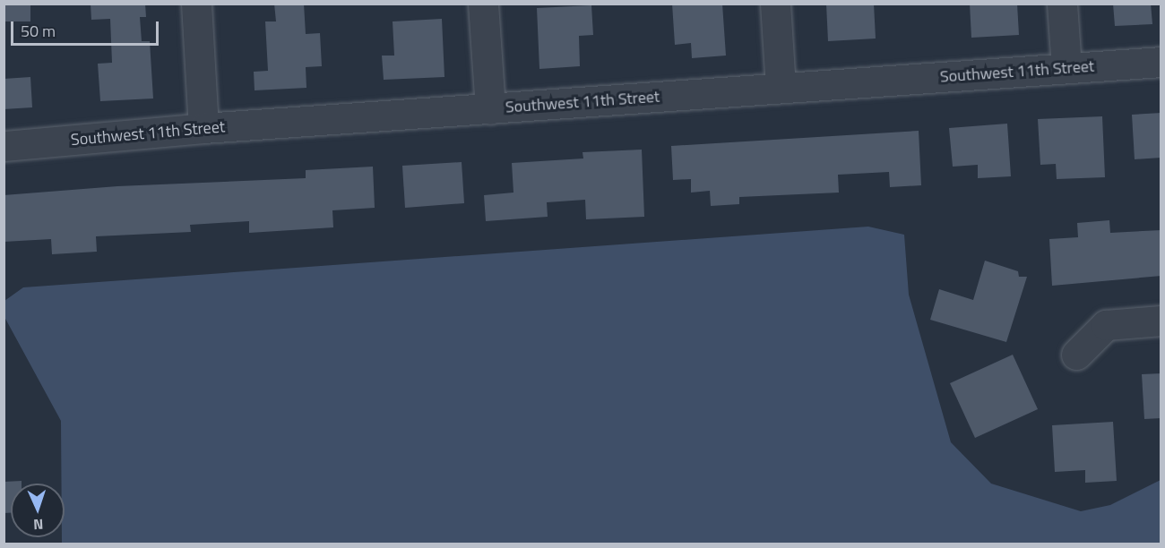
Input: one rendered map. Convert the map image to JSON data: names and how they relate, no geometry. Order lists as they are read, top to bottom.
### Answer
{
  "streets": {
    "street": ["Southwest 11th Street"]
  },
  "scale_bar": "50 m",
  "north": "bottom"
}
